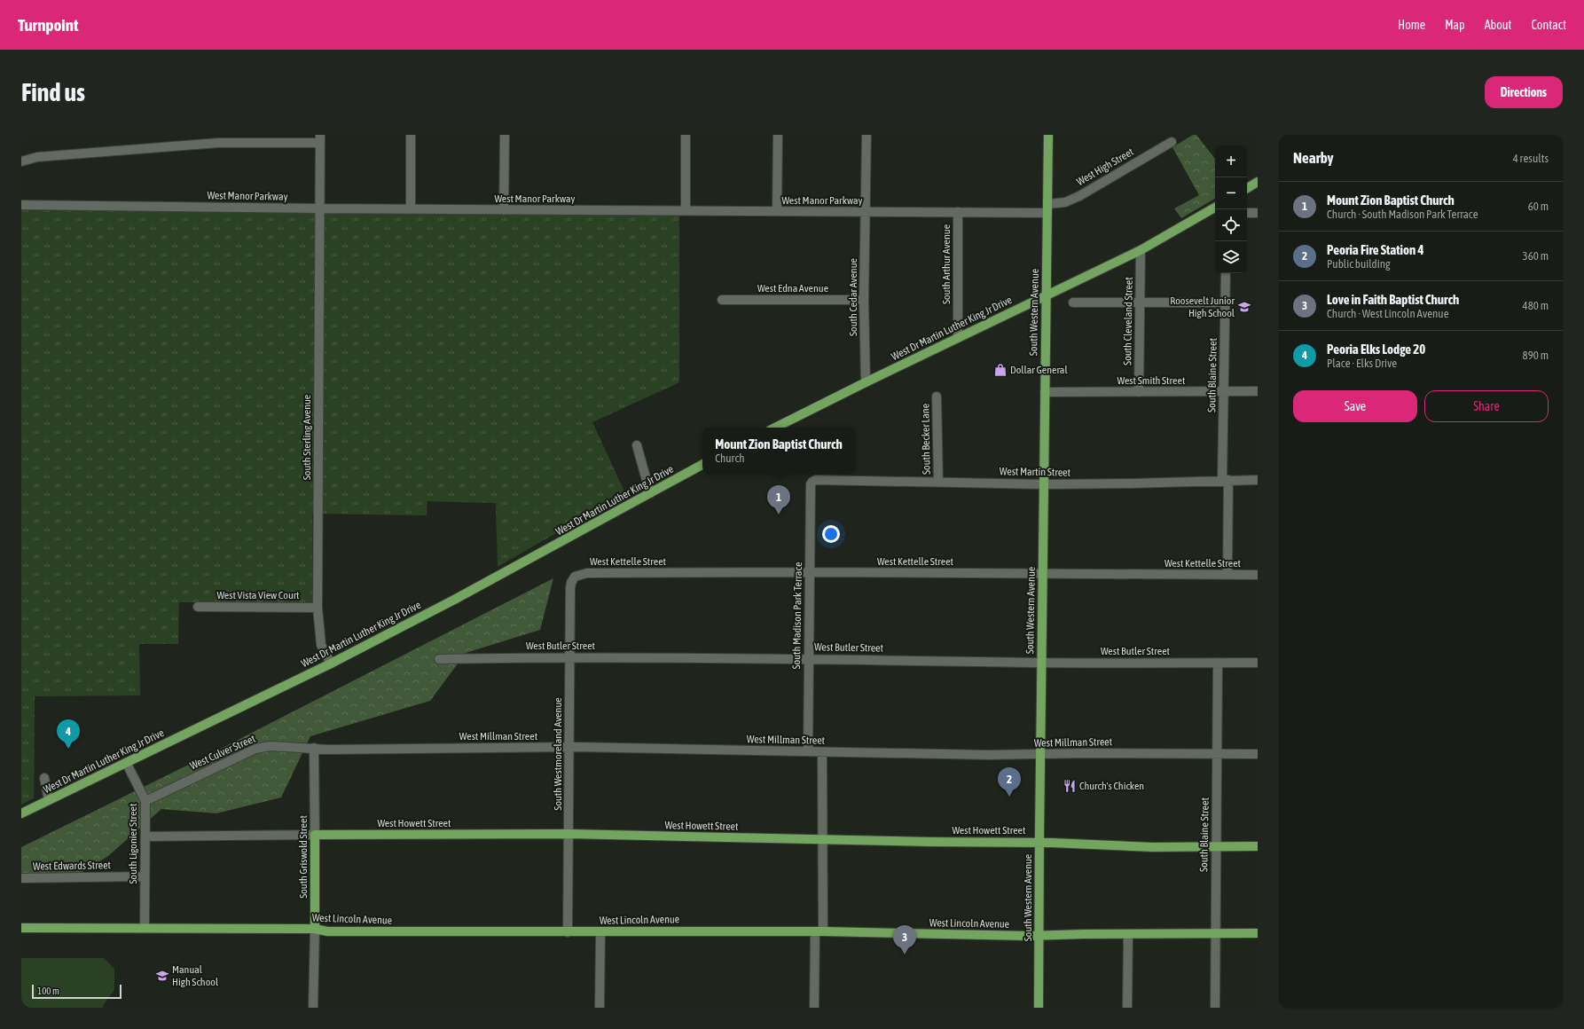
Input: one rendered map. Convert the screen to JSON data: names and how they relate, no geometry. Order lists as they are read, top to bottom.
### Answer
{
  "streets": {
    "main road": [
      "South Western Avenue",
      "West Dr Martin Luther King Jr Drive",
      "West Howett Street",
      "South Griswold Street",
      "West Lincoln Avenue"
    ],
    "street": [
      "West High Street",
      "West Manor Parkway",
      "South Arthur Avenue",
      "West Edna Avenue",
      "South Cedar Avenue",
      "South Cleveland Street",
      "South Blaine Street",
      "West Smith Street",
      "South Sterling Avenue",
      "South Becker Lane",
      "West Martin Street",
      "West Kettelle Street",
      "West Vista View Court",
      "South Madison Park Terrace",
      "West Butler Street",
      "West Millman Street",
      "West Culver Street",
      "South Westmoreland Avenue",
      "South Ligonier Street",
      "West Edwards Street"
    ]
  },
  "crossings": [
    ["West High Street", "West Manor Parkway"],
    ["West High Street", "South Western Avenue"],
    ["West Manor Parkway", "South Arthur Avenue"],
    ["West Manor Parkway", "South Cedar Avenue"],
    ["West Manor Parkway", "South Western Avenue"],
    ["West Manor Parkway", "South Sterling Avenue"],
    ["South Arthur Avenue", "West Dr Martin Luther King Jr Drive"],
    ["West Edna Avenue", "South Cedar Avenue"],
    ["South Cedar Avenue", "West Dr Martin Luther King Jr Drive"],
    ["South Western Avenue", "West Dr Martin Luther King Jr Drive"],
    ["South Western Avenue", "West Smith Street"],
    ["South Western Avenue", "West Martin Street"],
    ["South Western Avenue", "West Kettelle Street"],
    ["South Western Avenue", "West Butler Street"],
    ["South Western Avenue", "West Millman Street"],
    ["South Western Avenue", "West Howett Street"],
    ["South Western Avenue", "West Lincoln Avenue"],
    ["South Cleveland Street", "West Dr Martin Luther King Jr Drive"],
    ["South Cleveland Street", "West Smith Street"],
    ["West Dr Martin Luther King Jr Drive", "South Sterling Avenue"],
    ["West Dr Martin Luther King Jr Drive", "South Ligonier Street"],
    ["South Blaine Street", "West Smith Street"],
    ["South Blaine Street", "West Martin Street"],
    ["South Blaine Street", "West Kettelle Street"],
    ["South Blaine Street", "West Butler Street"],
    ["South Blaine Street", "West Millman Street"],
    ["South Blaine Street", "West Howett Street"],
    ["South Blaine Street", "West Lincoln Avenue"],
    ["South Sterling Avenue", "West Vista View Court"],
    ["South Becker Lane", "West Martin Street"],
    ["West Martin Street", "South Madison Park Terrace"],
    ["West Kettelle Street", "South Madison Park Terrace"],
    ["West Kettelle Street", "South Westmoreland Avenue"],
    ["South Madison Park Terrace", "West Butler Street"],
    ["South Madison Park Terrace", "West Millman Street"],
    ["West Butler Street", "South Westmoreland Avenue"],
    ["West Millman Street", "West Culver Street"],
    ["West Millman Street", "South Westmoreland Avenue"],
    ["West Millman Street", "South Griswold Street"],
    ["West Culver Street", "South Ligonier Street"],
    ["West Culver Street", "South Griswold Street"],
    ["South Westmoreland Avenue", "West Howett Street"],
    ["South Westmoreland Avenue", "West Lincoln Avenue"],
    ["West Howett Street", "South Ligonier Street"],
    ["West Howett Street", "South Griswold Street"],
    ["South Ligonier Street", "West Edwards Street"],
    ["South Ligonier Street", "West Lincoln Avenue"],
    ["South Griswold Street", "West Lincoln Avenue"]
  ],
  "places": {
    "school or university": ["Roosevelt Junior High School", "Manual High School"],
    "shop": ["Dollar General"],
    "restaurant": ["Church's Chicken"]
  },
  "scale_bar": "100 m",
  "page": {
    "header": "Turnpoint",
    "nav": [
      "Home",
      "Map",
      "About",
      "Contact"
    ],
    "buttons": [
      "Directions",
      ["Save", "Share"]
    ],
    "title": "Find us",
    "heading": ["Nearby", "4 results"],
    "map_buttons": ["+", "−"],
    "list": [
      {
        "mark": "1",
        "name": "Mount Zion Baptist Church",
        "note": "Church · South Madison Park Terrace",
        "value": "60 m"
      },
      {
        "mark": "2",
        "name": "Peoria Fire Station 4",
        "note": "Public building",
        "value": "360 m"
      },
      {
        "mark": "3",
        "name": "Love in Faith Baptist Church",
        "note": "Church · West Lincoln Avenue",
        "value": "480 m"
      },
      {
        "mark": "4",
        "name": "Peoria Elks Lodge 20",
        "note": "Place · Elks Drive",
        "value": "890 m"
      }
    ],
    "popup": ["Mount Zion Baptist Church", "Church"],
    "pins": [
      "1",
      "4",
      "2",
      "3"
    ],
    "scale": "100 m"
  }
}
